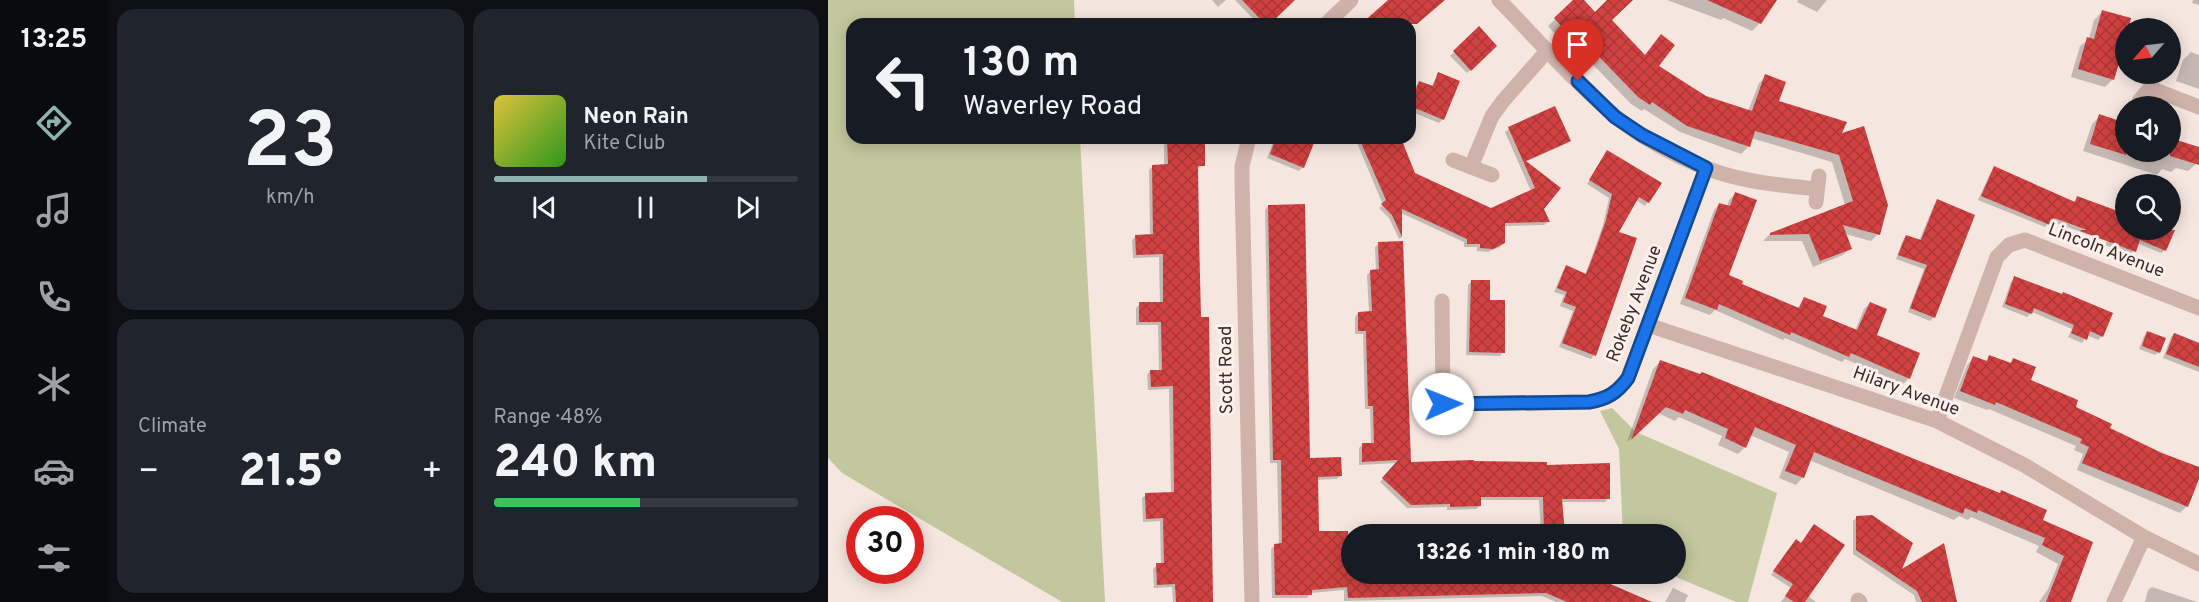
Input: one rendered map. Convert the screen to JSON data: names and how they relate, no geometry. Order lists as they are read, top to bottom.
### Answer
{
  "streets": {
    "street": [
      "Lincoln Avenue",
      "Rokeby Avenue",
      "Scott Road",
      "Hilary Avenue"
    ]
  },
  "crossings": [
    ["Lincoln Avenue", "Hilary Avenue"],
    ["Rokeby Avenue", "Hilary Avenue"]
  ],
  "north": "bottom left",
  "page": {
    "tabs": "13:25",
    "tile": [
      ["23", "km/h"],
      "Climate",
      ["Range · 48%", "240 km"]
    ],
    "turn": ["130 m", "Waverley Road"],
    "song": ["Neon Rain", "Kite Club"],
    "heat": ["−", "21.5°", "+"],
    "limit": "30",
    "trip": "13:26 · 1 min · 180 m"
  }
}
